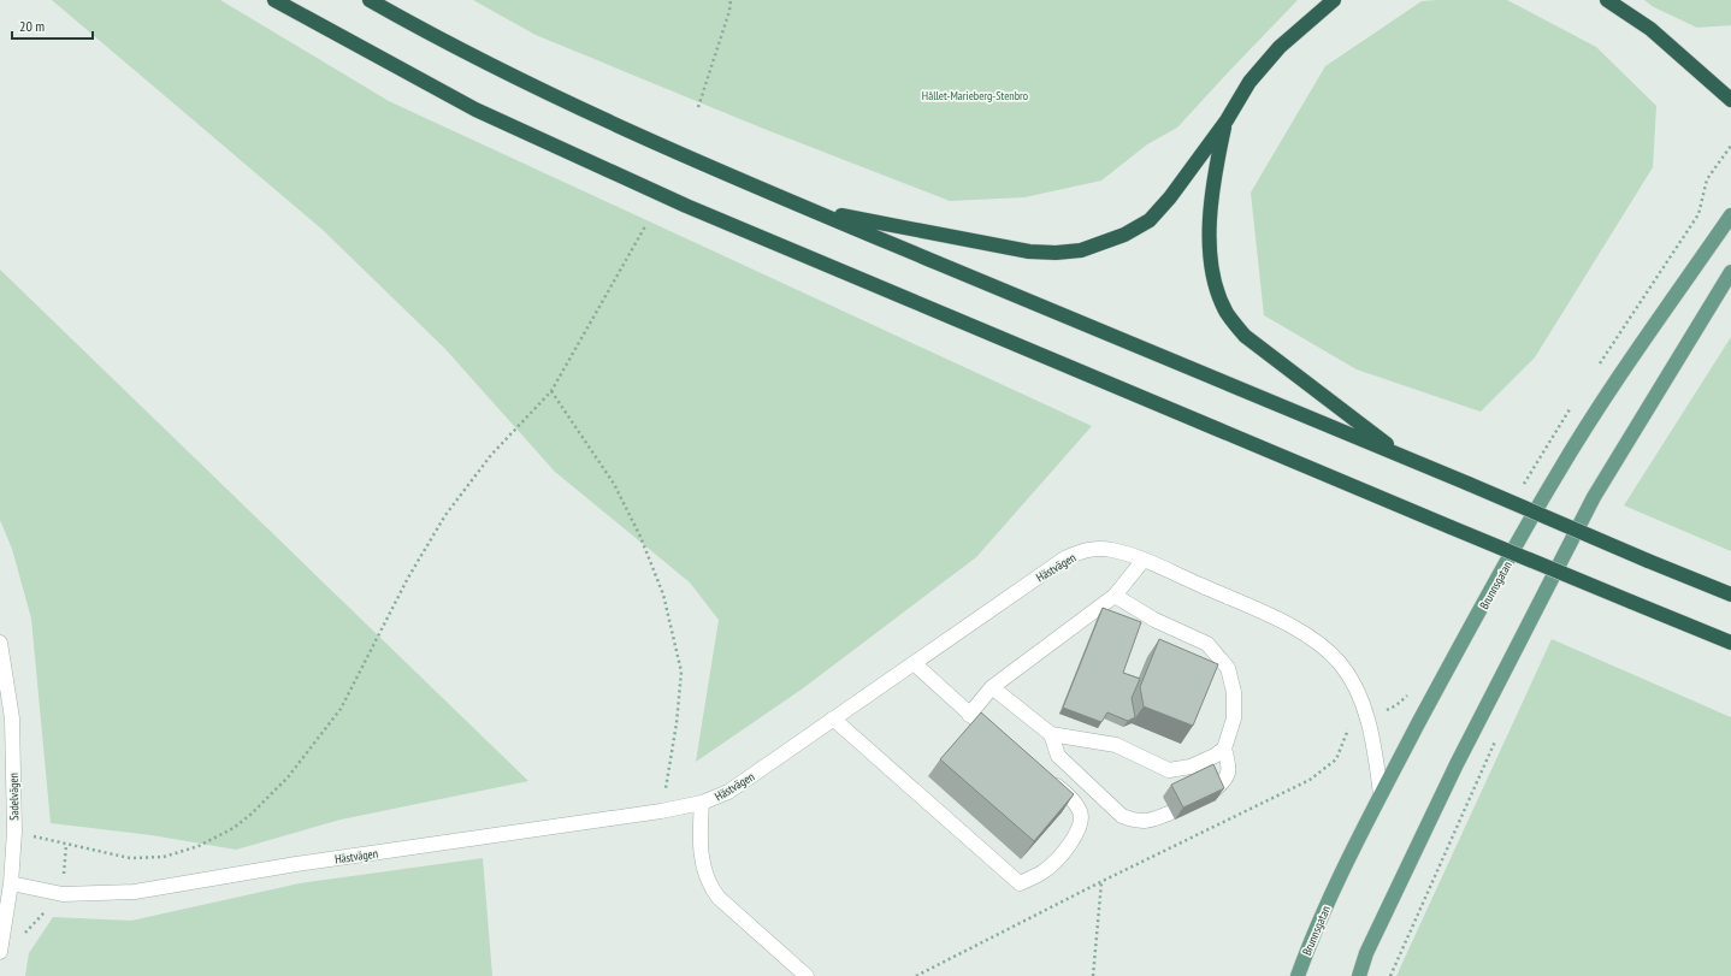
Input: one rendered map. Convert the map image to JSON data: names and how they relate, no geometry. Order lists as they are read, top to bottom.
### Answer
{
  "streets": {
    "main road": ["Brunnsgatan"],
    "street": ["Hästvägen", "Sadelvägen"]
  },
  "crossings": [
    ["Hästvägen", "Brunnsgatan"],
    ["Hästvägen", "Sadelvägen"]
  ],
  "parks": ["Hållet-Marieberg-Stenbro"],
  "scale_bar": "20 m"
}
